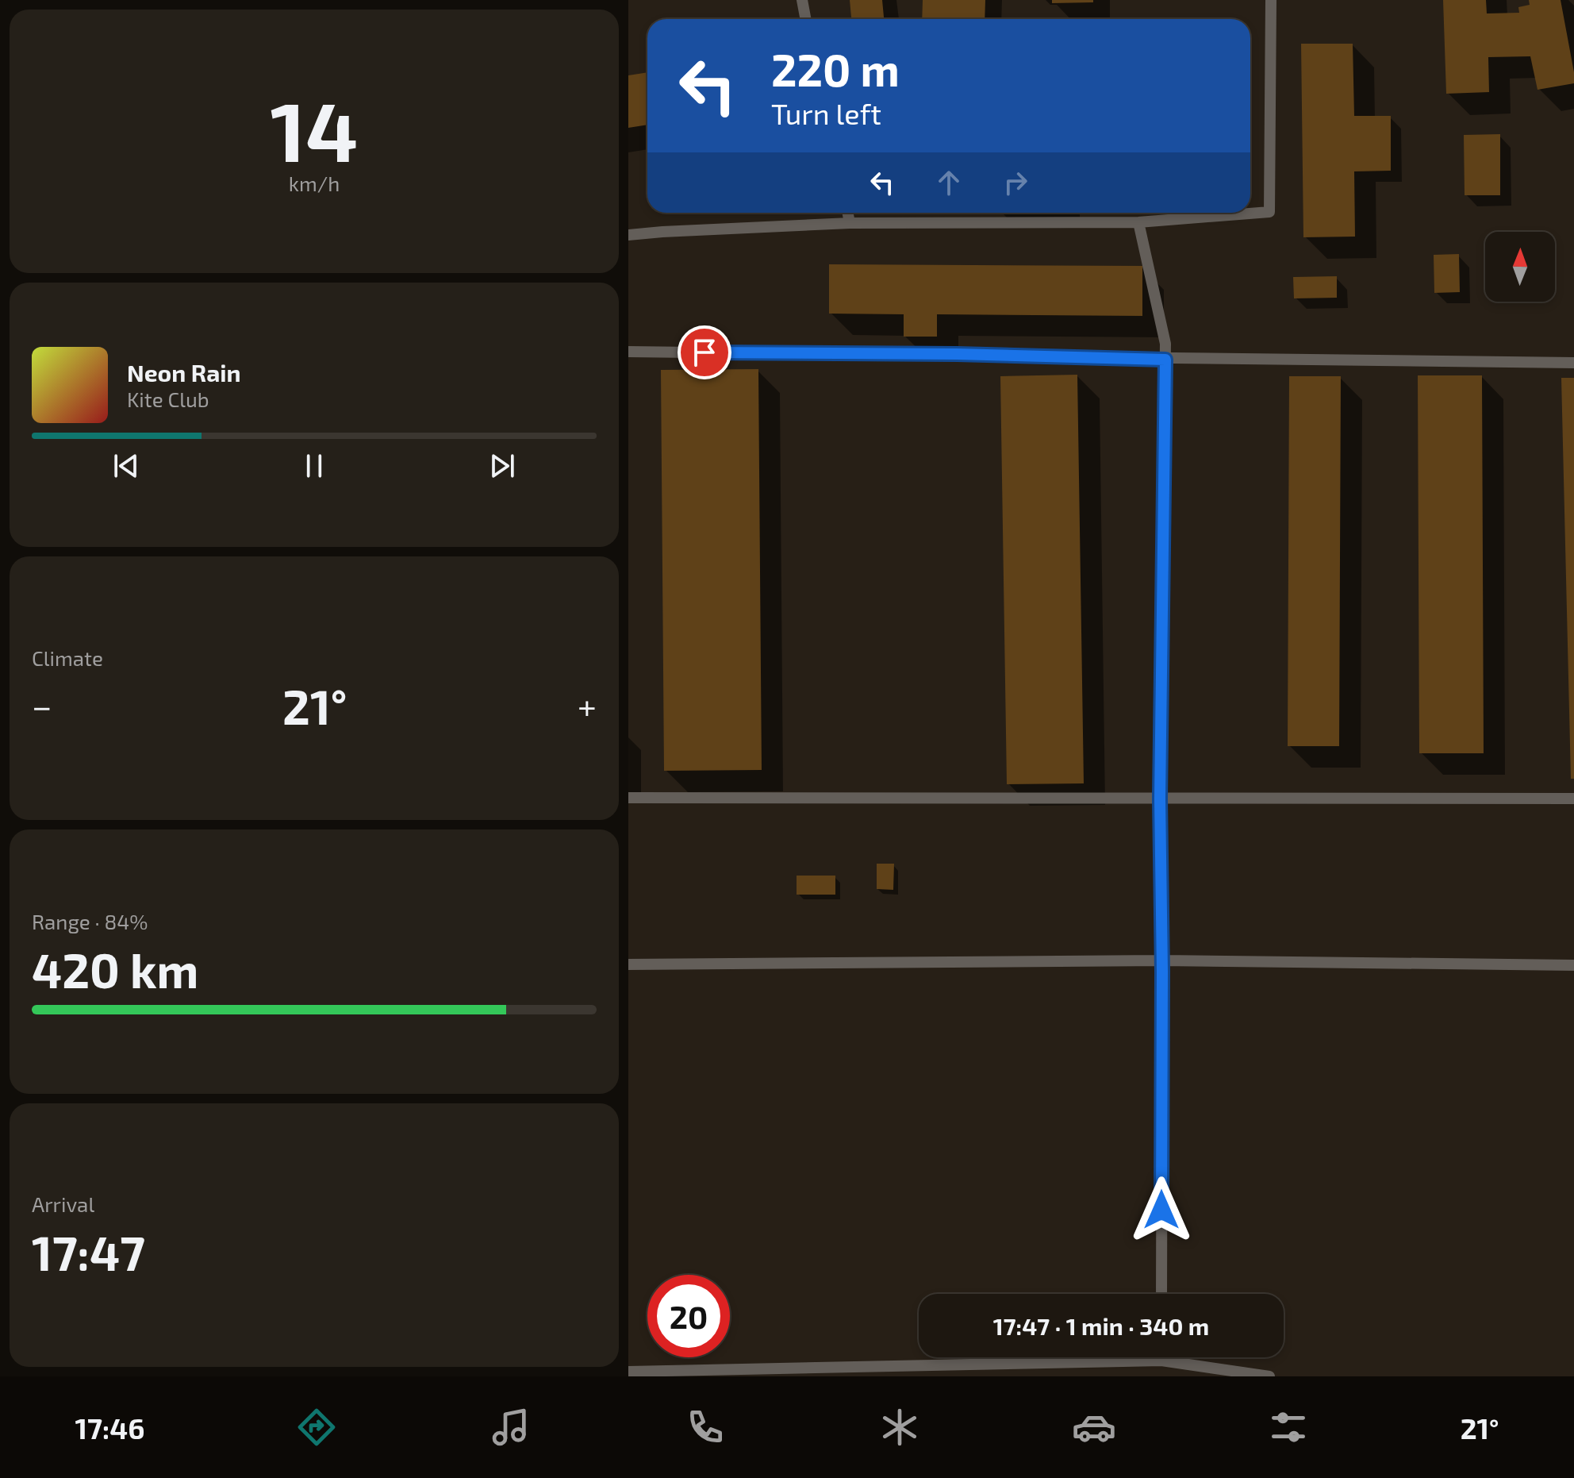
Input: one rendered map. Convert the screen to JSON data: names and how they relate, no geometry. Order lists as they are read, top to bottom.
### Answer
{
  "north": "top",
  "page": {
    "tile": [
      ["14", "km/h"],
      "Climate",
      ["Range · 84%", "420 km"],
      ["Arrival", "17:47"]
    ],
    "turn": ["220 m", "Turn left"],
    "song": ["Neon Rain", "Kite Club"],
    "heat": ["−", "21°", "+"],
    "limit": "20",
    "trip": "17:47 · 1 min · 340 m",
    "tabs": ["17:46", "21°"]
  }
}
